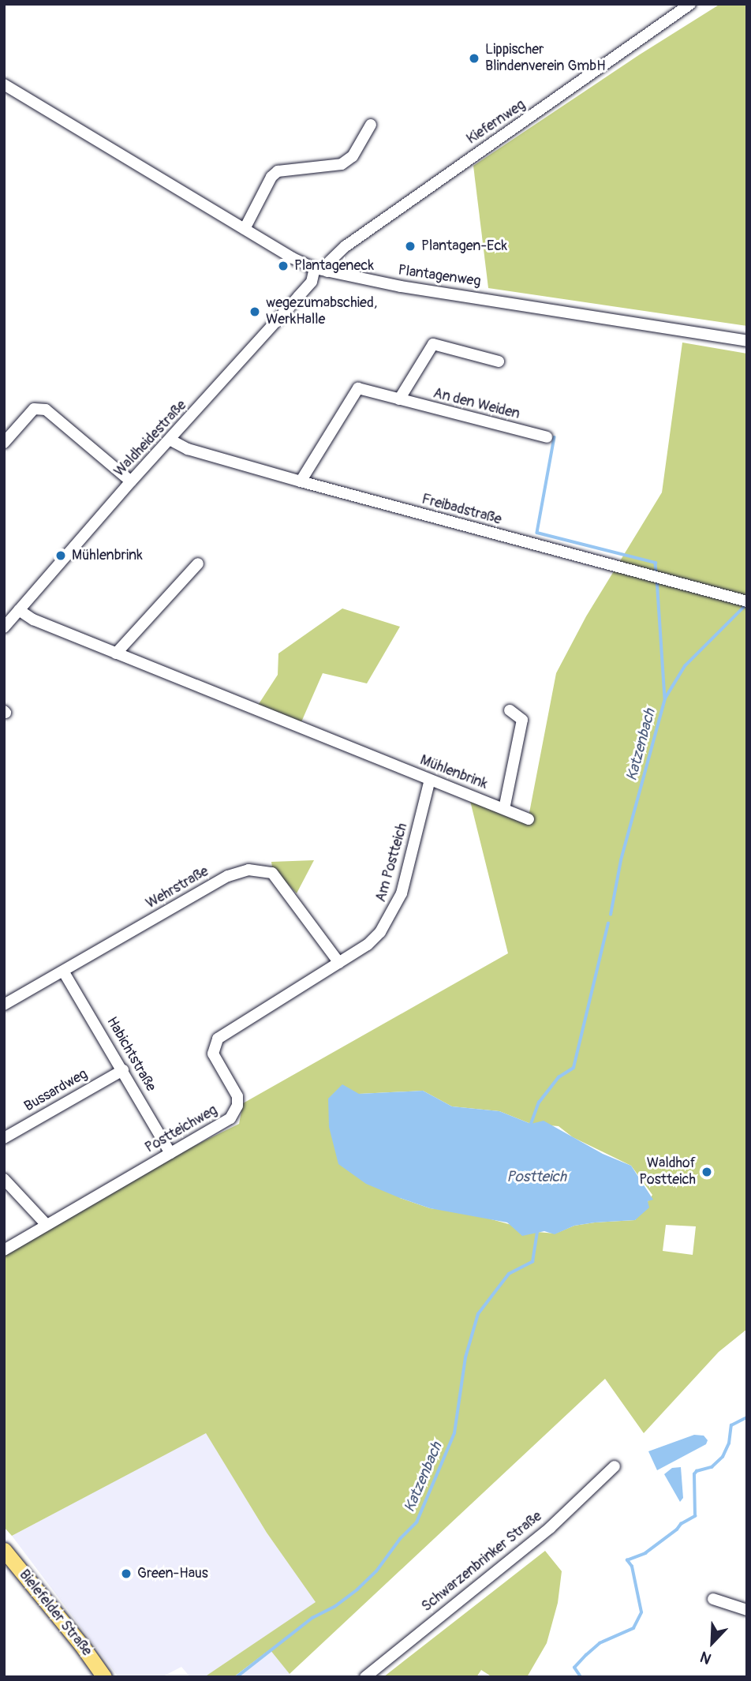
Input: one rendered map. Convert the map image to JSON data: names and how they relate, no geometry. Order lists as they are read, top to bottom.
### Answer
{
  "streets": {
    "main road": ["Bielefelder Straße"],
    "street": [
      "Kiefernweg",
      "Plantagenweg",
      "An den Weiden",
      "Waldheidestraße",
      "Freibadstraße",
      "Mühlenbrink",
      "Am Postteich",
      "Wehrstraße",
      "Habichtstraße",
      "Bussardweg",
      "Postteichweg",
      "Schwarzenbrinker Straße"
    ]
  },
  "crossings": [
    ["Kiefernweg", "Plantagenweg"],
    ["Plantagenweg", "Waldheidestraße"],
    ["An den Weiden", "Freibadstraße"],
    ["Waldheidestraße", "Freibadstraße"],
    ["Waldheidestraße", "Mühlenbrink"],
    ["Mühlenbrink", "Am Postteich"],
    ["Am Postteich", "Wehrstraße"],
    ["Am Postteich", "Postteichweg"],
    ["Wehrstraße", "Habichtstraße"],
    ["Wehrstraße", "Postteichweg"],
    ["Habichtstraße", "Bussardweg"],
    ["Habichtstraße", "Postteichweg"]
  ],
  "water": ["Katzenbach", "Postteich"],
  "places": [
    "Lippischer Blindenverein GmbH",
    "Plantagen-Eck",
    "Plantageneck",
    "wegezumabschied, WerkHalle",
    "Mühlenbrink",
    "Waldhof Postteich",
    "Green-Haus"
  ],
  "north": "bottom left"
}
